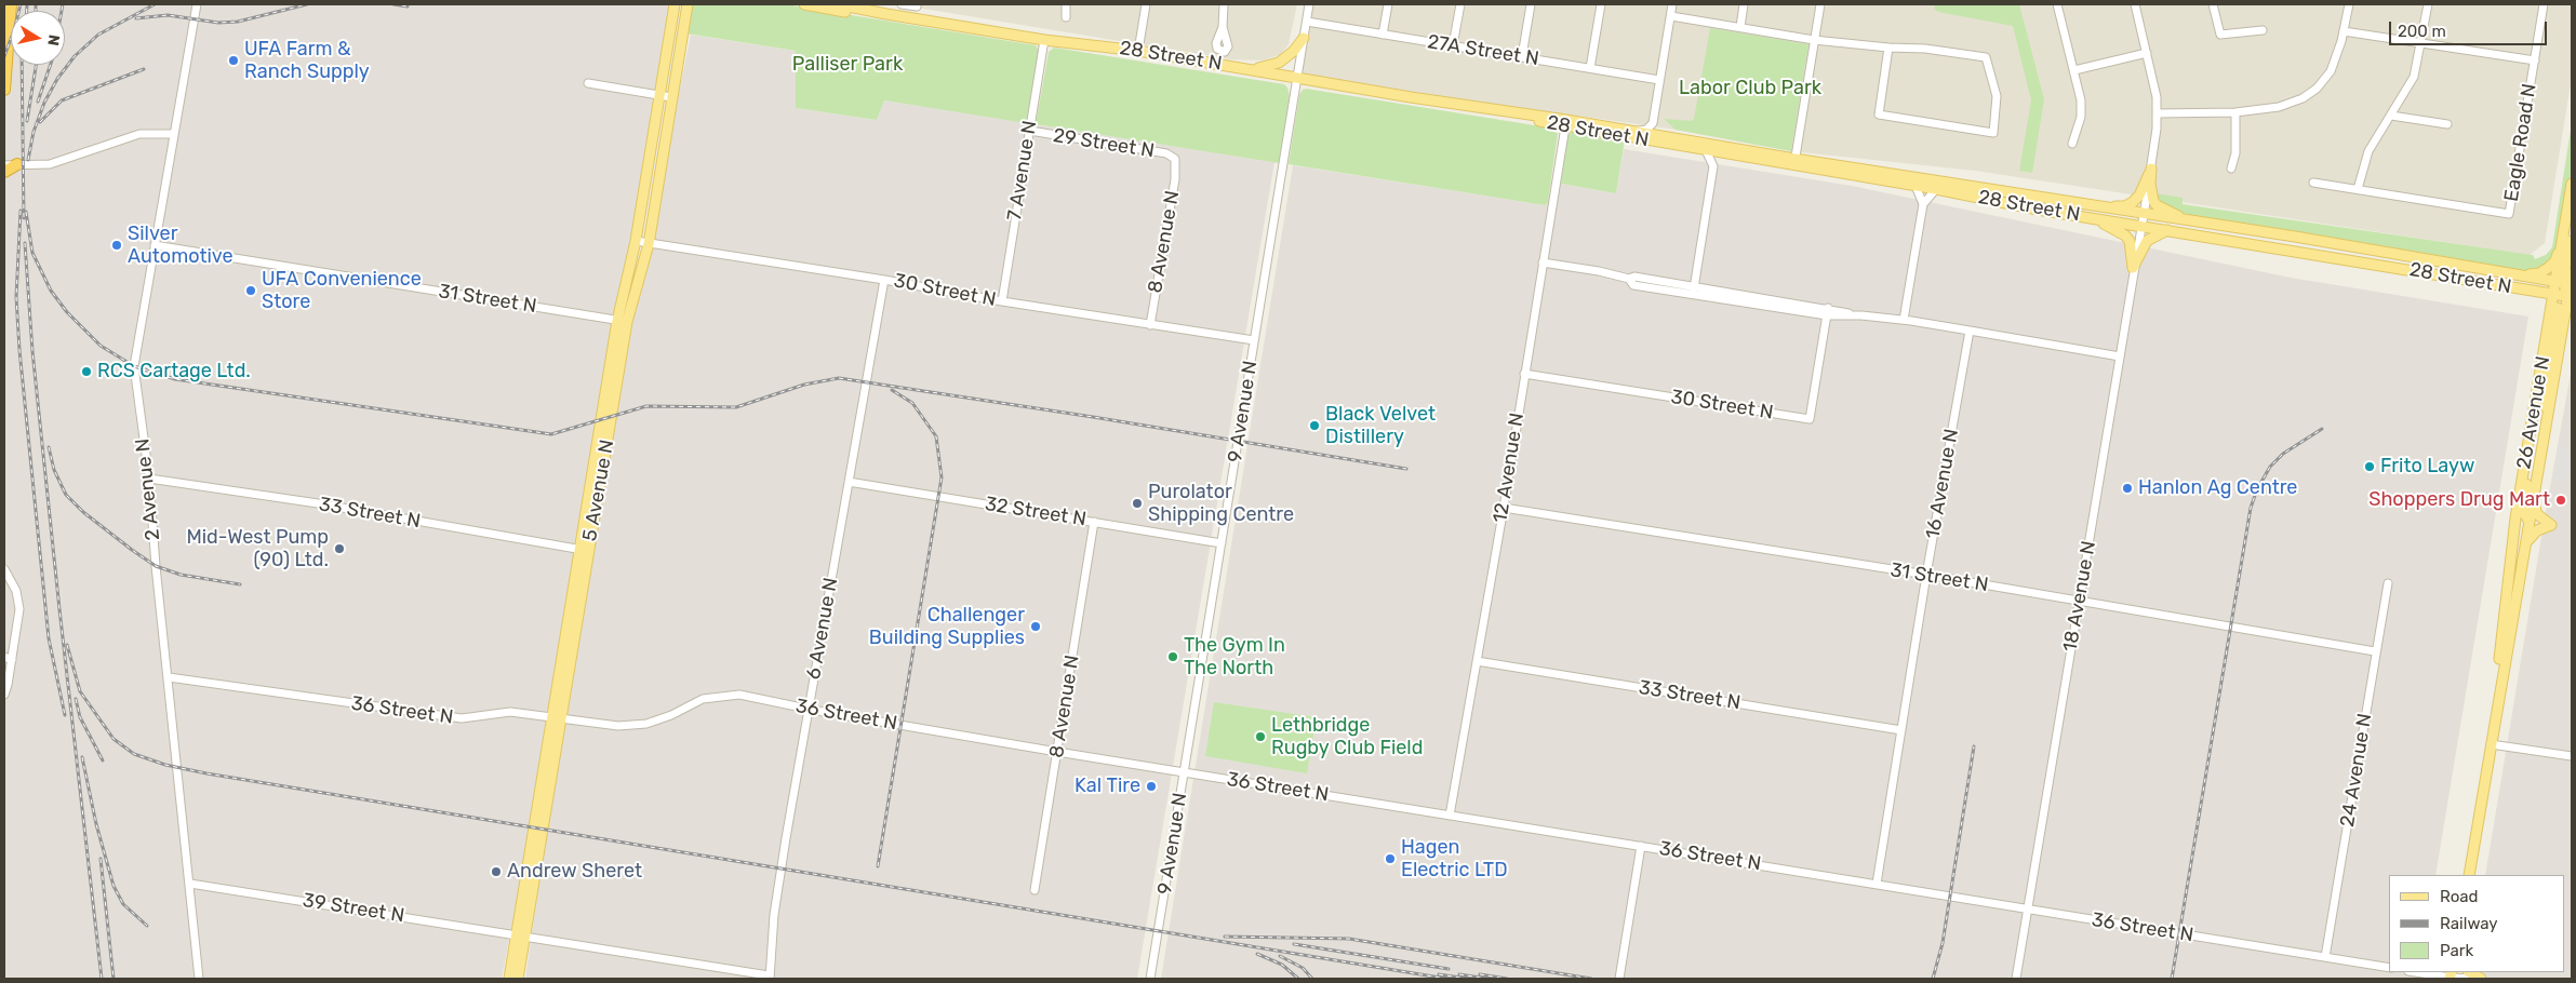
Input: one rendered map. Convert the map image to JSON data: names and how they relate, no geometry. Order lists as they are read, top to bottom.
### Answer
{
  "streets": {
    "main road": ["28 Street N", "26 Avenue N", "5 Avenue N"],
    "street": [
      "27A Street N",
      "Eagle Road N",
      "29 Street N",
      "7 Avenue N",
      "8 Avenue N",
      "30 Street N",
      "31 Street N",
      "9 Avenue N",
      "12 Avenue N",
      "16 Avenue N",
      "2 Avenue N",
      "32 Street N",
      "33 Street N",
      "18 Avenue N",
      "6 Avenue N",
      "36 Street N",
      "24 Avenue N",
      "39 Street N"
    ]
  },
  "crossings": [
    ["27A Street N", "9 Avenue N"],
    ["28 Street N", "7 Avenue N"],
    ["28 Street N", "9 Avenue N"],
    ["28 Street N", "26 Avenue N"],
    ["28 Street N", "12 Avenue N"],
    ["28 Street N", "18 Avenue N"],
    ["29 Street N", "7 Avenue N"],
    ["29 Street N", "8 Avenue N"],
    ["7 Avenue N", "30 Street N"],
    ["8 Avenue N", "30 Street N"],
    ["8 Avenue N", "32 Street N"],
    ["8 Avenue N", "36 Street N"],
    ["30 Street N", "9 Avenue N"],
    ["30 Street N", "12 Avenue N"],
    ["30 Street N", "5 Avenue N"],
    ["30 Street N", "6 Avenue N"],
    ["31 Street N", "12 Avenue N"],
    ["31 Street N", "16 Avenue N"],
    ["31 Street N", "2 Avenue N"],
    ["31 Street N", "5 Avenue N"],
    ["31 Street N", "18 Avenue N"],
    ["31 Street N", "24 Avenue N"],
    ["9 Avenue N", "32 Street N"],
    ["9 Avenue N", "36 Street N"],
    ["12 Avenue N", "33 Street N"],
    ["12 Avenue N", "36 Street N"],
    ["16 Avenue N", "33 Street N"],
    ["16 Avenue N", "36 Street N"],
    ["2 Avenue N", "33 Street N"],
    ["2 Avenue N", "36 Street N"],
    ["2 Avenue N", "39 Street N"],
    ["5 Avenue N", "33 Street N"],
    ["5 Avenue N", "36 Street N"],
    ["5 Avenue N", "39 Street N"],
    ["32 Street N", "6 Avenue N"],
    ["18 Avenue N", "36 Street N"],
    ["6 Avenue N", "36 Street N"],
    ["6 Avenue N", "39 Street N"],
    ["36 Street N", "24 Avenue N"]
  ],
  "parks": ["Palliser Park", "Labor Club Park"],
  "places": [
    "UFA Farm & Ranch Supply",
    "Silver Automotive",
    "UFA Convenience Store",
    "RCS Cartage Ltd.",
    "Black Velvet Distillery",
    "Frito Layw",
    "Hanlon Ag Centre",
    "Shoppers Drug Mart",
    "Purolator Shipping Centre",
    "Mid-West Pump (90) Ltd.",
    "Challenger Building Supplies",
    "The Gym In The North",
    "Lethbridge Rugby Club Field",
    "Kal Tire",
    "Hagen Electric LTD",
    "Andrew Sheret"
  ],
  "legend": ["Road", "Railway", "Park"],
  "scale_bar": "200 m",
  "north": "right"
}
